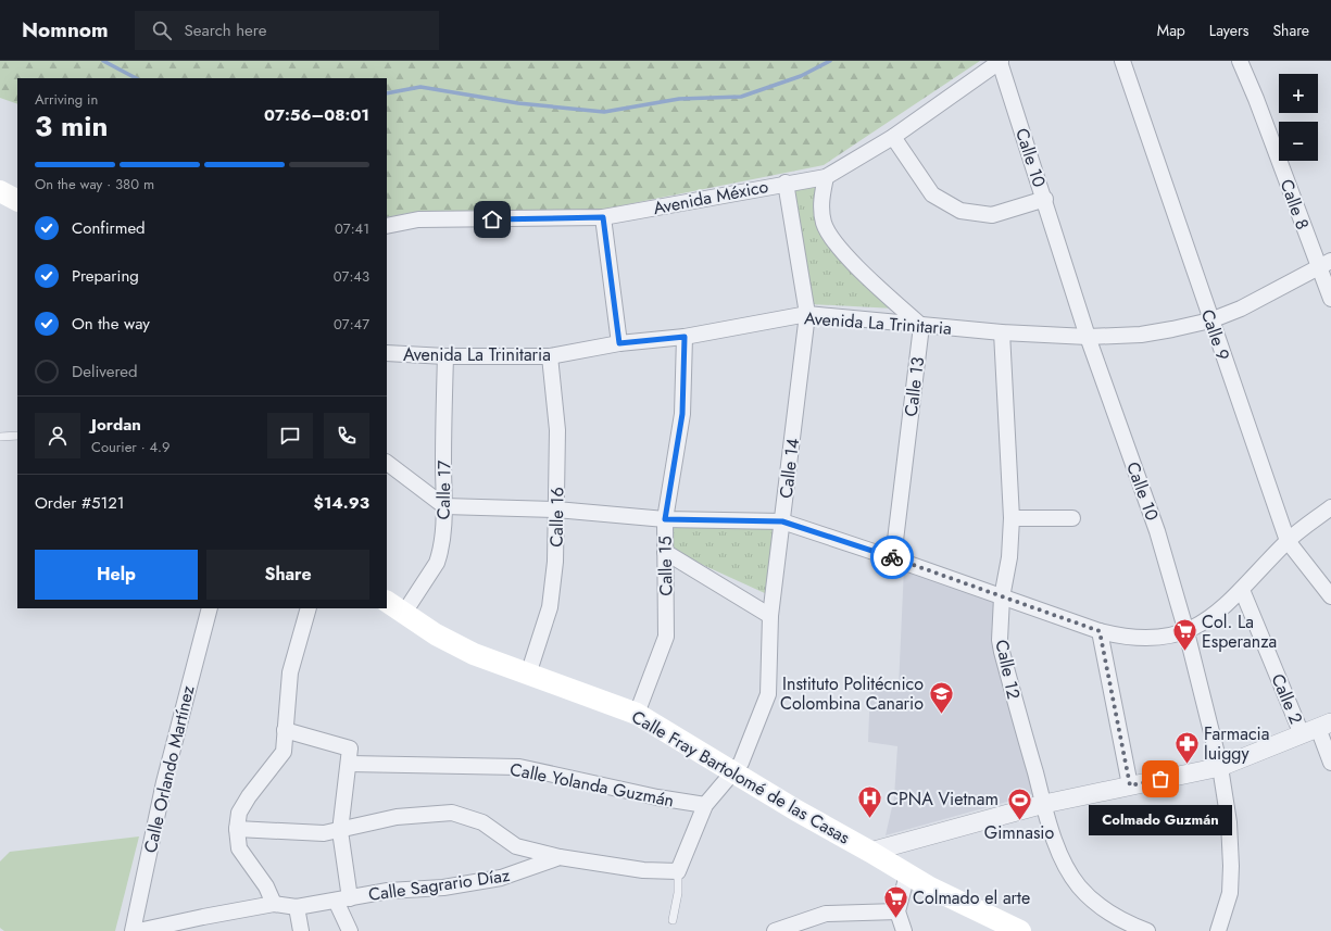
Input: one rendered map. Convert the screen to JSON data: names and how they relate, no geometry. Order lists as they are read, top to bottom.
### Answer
{
  "streets": {
    "main road": ["Calle Fray Bartolomé de las Casas"],
    "street": [
      "Calle 10",
      "Avenida México",
      "Calle 8",
      "Avenida La Trinitaria",
      "Calle 9",
      "Calle 13",
      "Calle 14",
      "Calle 17",
      "Calle 16",
      "Calle 15",
      "Calle 12",
      "Calle 2",
      "Calle Orlando Martínez",
      "Calle Yolanda Guzmán",
      "Calle Sagrario Díaz"
    ]
  },
  "crossings": [
    ["Calle 10", "Avenida México"],
    ["Calle 10", "Avenida La Trinitaria"],
    ["Avenida México", "Calle 14"],
    ["Calle 8", "Avenida La Trinitaria"],
    ["Avenida La Trinitaria", "Calle 9"],
    ["Avenida La Trinitaria", "Calle 13"],
    ["Avenida La Trinitaria", "Calle 14"],
    ["Avenida La Trinitaria", "Calle 17"],
    ["Avenida La Trinitaria", "Calle 16"],
    ["Avenida La Trinitaria", "Calle 15"],
    ["Avenida La Trinitaria", "Calle 12"],
    ["Calle 14", "Calle Fray Bartolomé de las Casas"],
    ["Calle 17", "Calle Fray Bartolomé de las Casas"],
    ["Calle 16", "Calle Fray Bartolomé de las Casas"],
    ["Calle 15", "Calle Fray Bartolomé de las Casas"]
  ],
  "places": {
    "supermarket": ["Col. La Esperanza", "Colmado el arte"],
    "school or university": ["Instituto Politécnico Colombina Canario"],
    "pharmacy": ["Farmacia luiggy"],
    "other": ["Colmado Guzmán"],
    "hospital": ["CPNA Vietnam"],
    "sports": ["Gimnasio"]
  },
  "page": {
    "header": "Nomnom",
    "search": "Search here",
    "nav": ["Map", "Layers", "Share"],
    "map_buttons": ["+", "−"],
    "heading": ["3 min", "Arriving in", "07:56–08:01"],
    "panel": [
      "Jordan",
      "Courier · 4.9",
      "Order #5121",
      "$14.93"
    ],
    "bar": "On the way · 380 m",
    "list": [
      ["Confirmed", "07:41"],
      ["Preparing", "07:43"],
      ["On the way", "07:47"],
      "Delivered"
    ],
    "buttons": ["Help", "Share"],
    "bubble": "Colmado Guzmán"
  }
}
